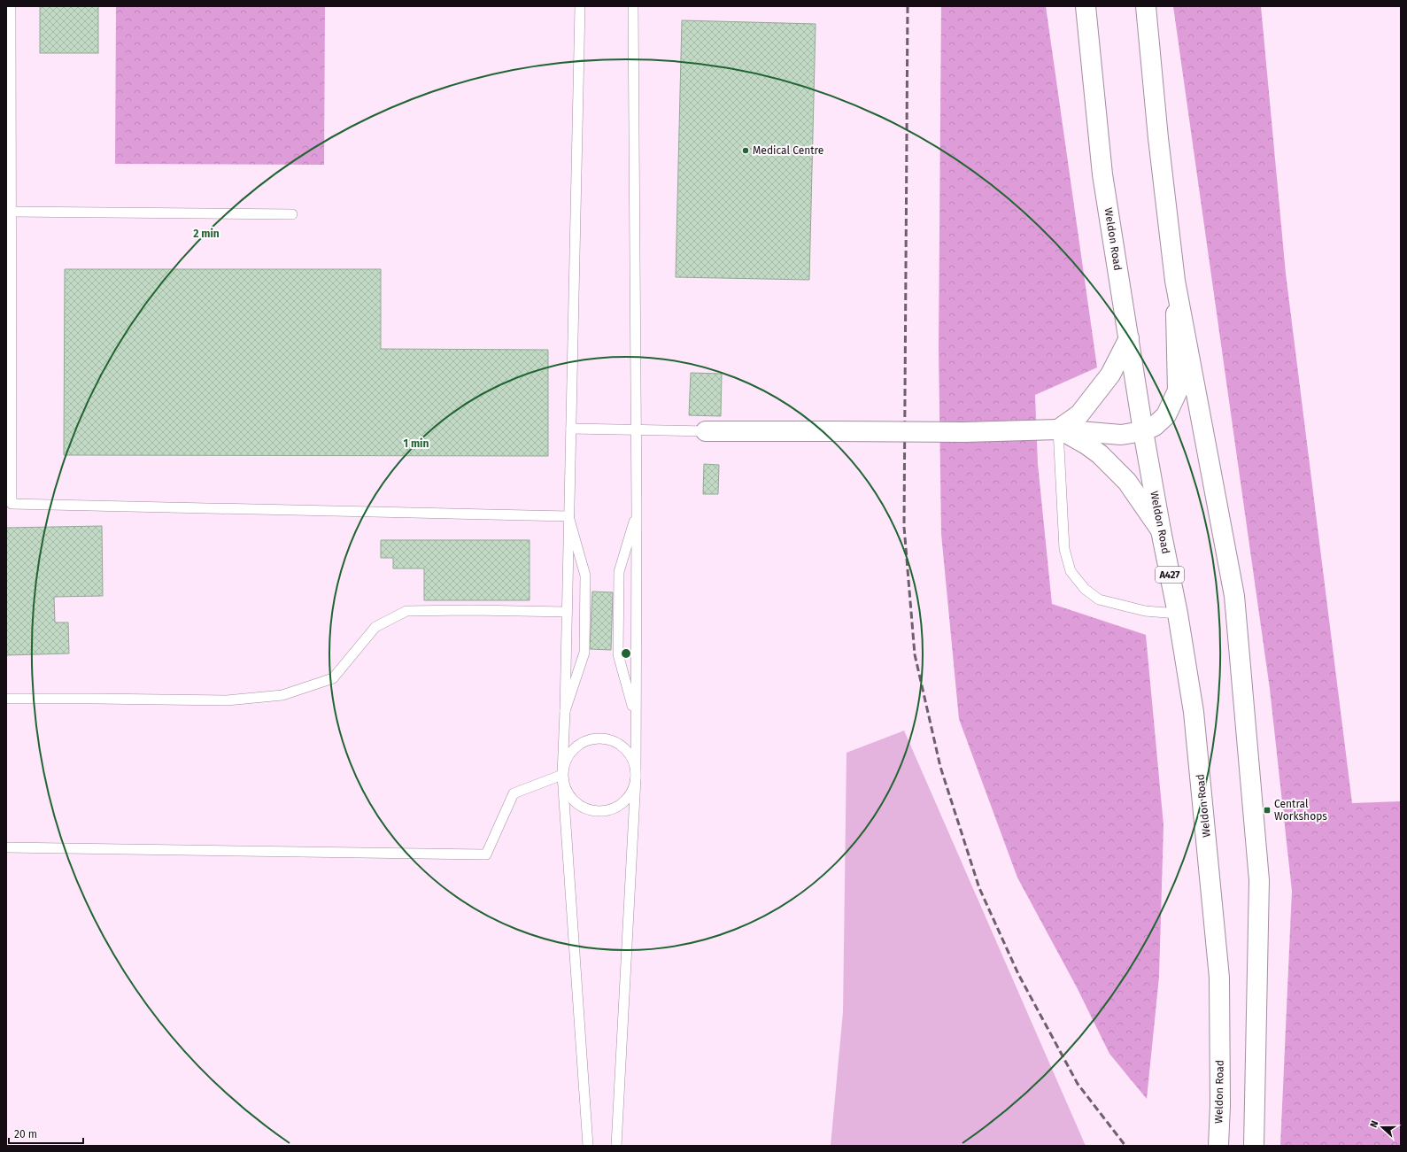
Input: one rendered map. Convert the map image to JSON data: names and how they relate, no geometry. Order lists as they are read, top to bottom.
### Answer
{
  "streets": {
    "main road": ["Weldon Road", "A427"]
  },
  "places": {
    "other": ["Medical Centre"],
    "transit": ["Central Workshops"]
  },
  "scale_bar": "20 m",
  "north": "left",
  "rings": ["2 min", "1 min"]
}
